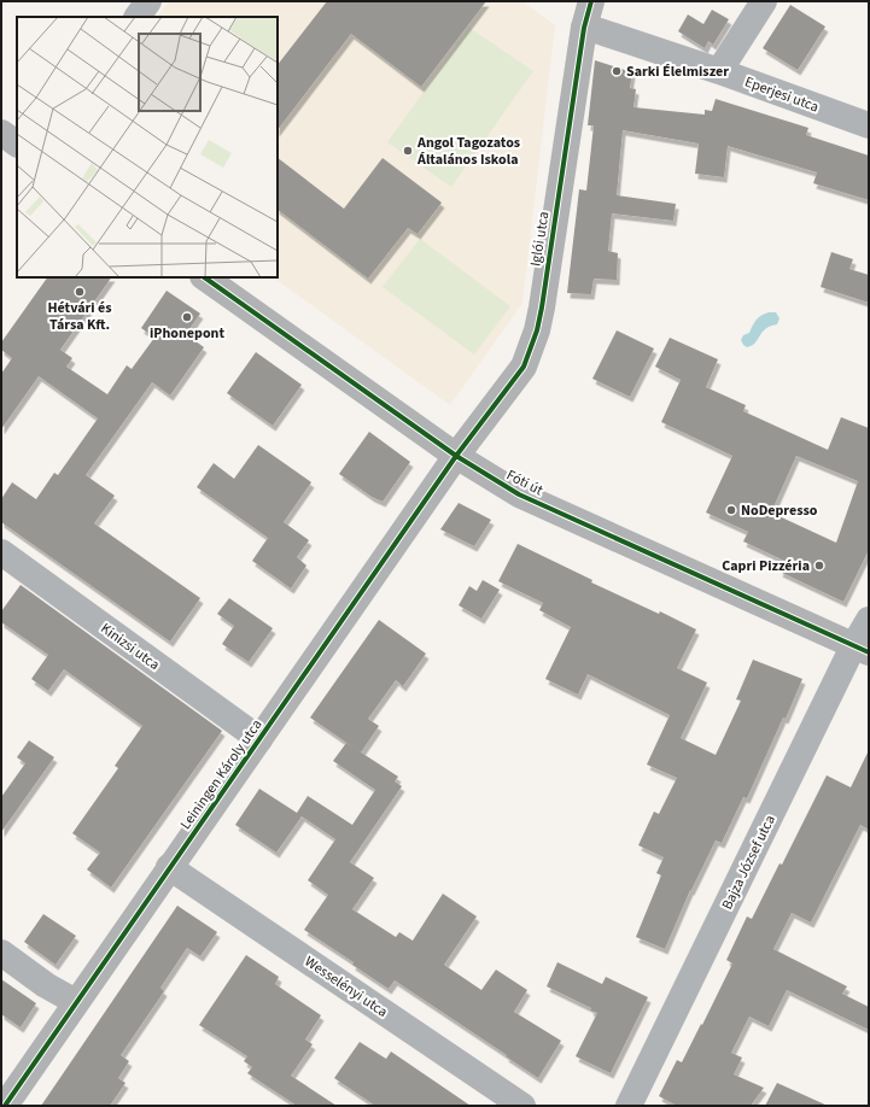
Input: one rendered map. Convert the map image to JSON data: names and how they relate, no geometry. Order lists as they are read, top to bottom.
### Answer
{
  "streets": {
    "street": [
      "Eperjesi utca",
      "Iglói utca",
      "Fóti út",
      "Kinizsi utca",
      "Leiningen Károly utca",
      "Bajza József utca",
      "Wesselényi utca"
    ]
  },
  "crossings": [
    ["Eperjesi utca", "Iglói utca"],
    ["Iglói utca", "Fóti út"],
    ["Iglói utca", "Leiningen Károly utca"],
    ["Fóti út", "Leiningen Károly utca"],
    ["Fóti út", "Bajza József utca"],
    ["Kinizsi utca", "Leiningen Károly utca"],
    ["Leiningen Károly utca", "Wesselényi utca"]
  ],
  "places": [
    "Sarki Élelmiszer",
    "Angol Tagozatos Általános Iskola",
    "Hétvári és Társa Kft.",
    "iPhonepont",
    "NoDepresso",
    "Capri Pizzéria"
  ]
}
